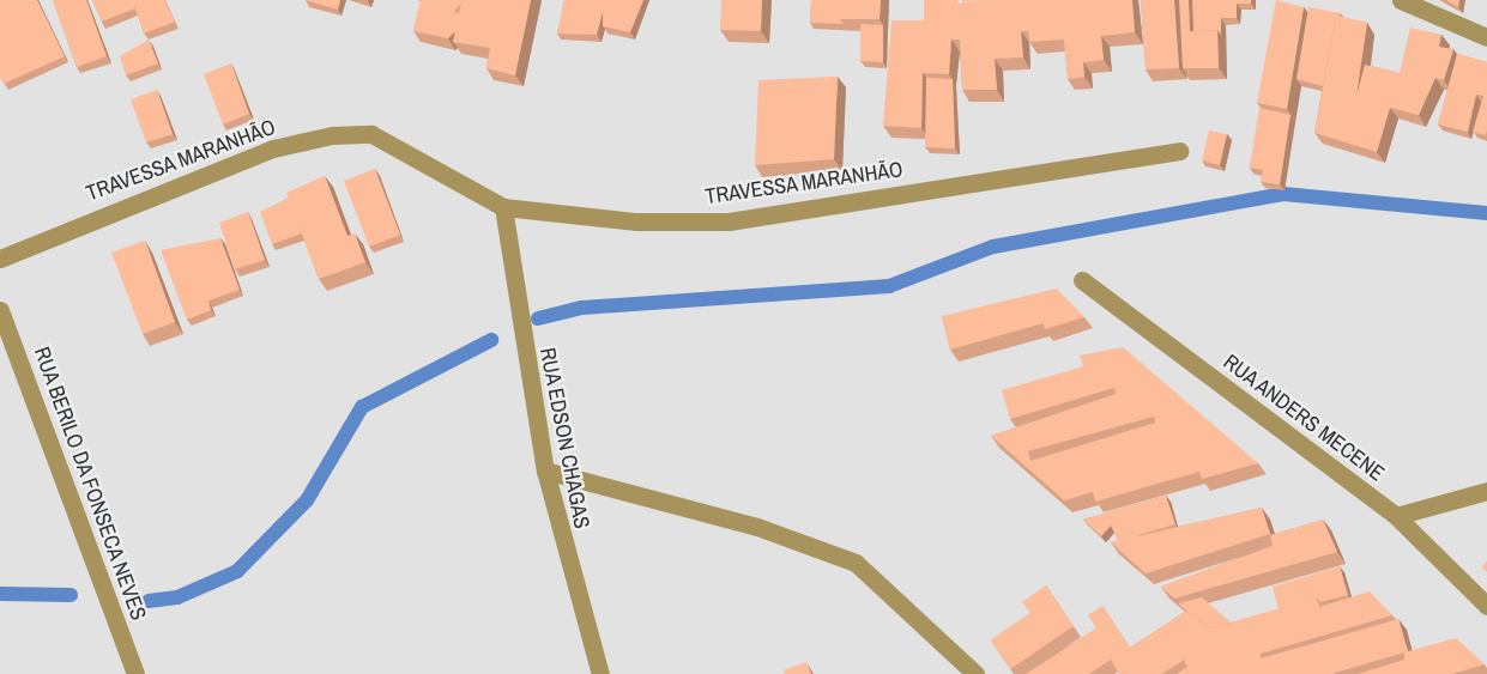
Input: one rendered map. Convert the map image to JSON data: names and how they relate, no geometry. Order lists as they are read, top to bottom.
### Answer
{
  "streets": {
    "street": [
      "TRAVESSA MARANHÃO",
      "RUA ANDERS MECENE",
      "RUA EDSON CHAGAS",
      "RUA BERILO DA FONSECA NEVES"
    ]
  },
  "crossings": [
    ["TRAVESSA MARANHÃO", "RUA EDSON CHAGAS"]
  ]
}
